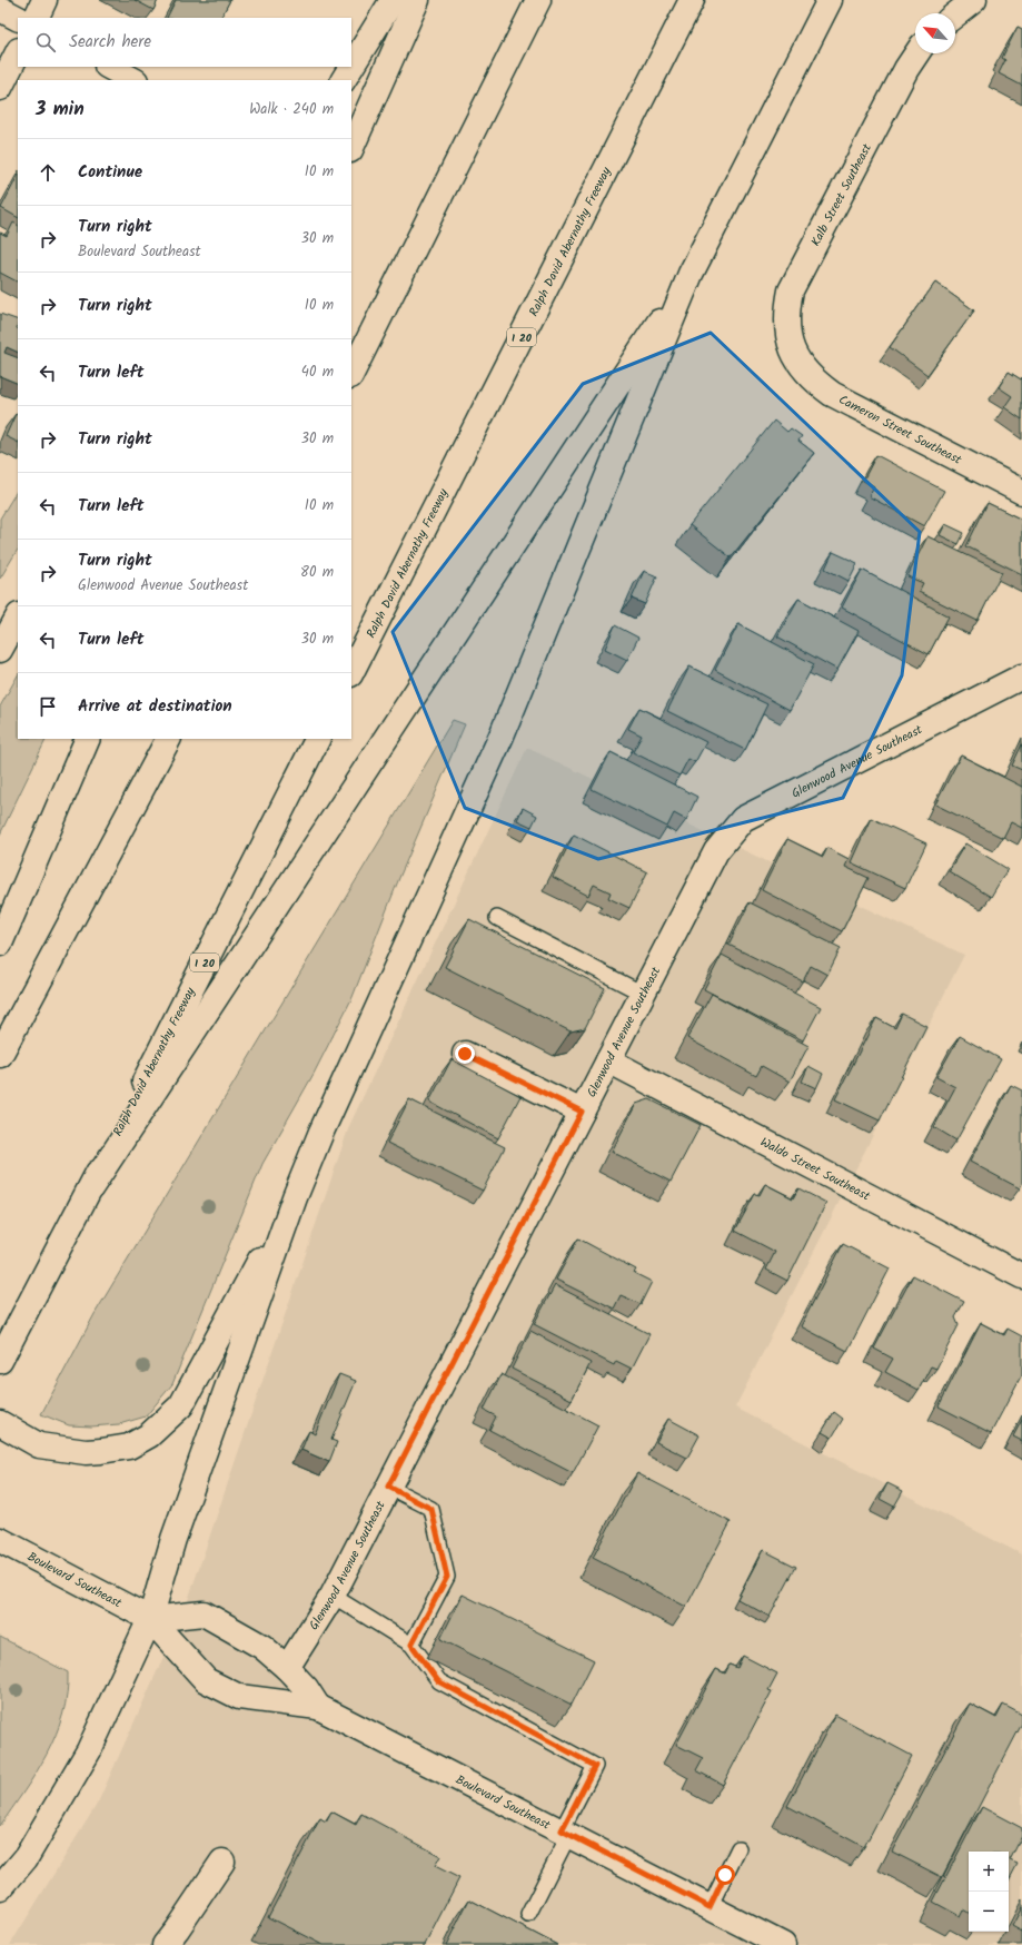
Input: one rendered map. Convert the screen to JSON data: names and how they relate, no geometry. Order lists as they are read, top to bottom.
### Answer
{
  "streets": {
    "main road": [
      "Kalb Street Southeast",
      "Ralph David Abernathy Freeway",
      "I 20",
      "Cameron Street Southeast",
      "Glenwood Avenue Southeast",
      "Waldo Street Southeast",
      "Boulevard Southeast"
    ]
  },
  "crossings": [
    ["Kalb Street Southeast", "Cameron Street Southeast"],
    ["Glenwood Avenue Southeast", "Waldo Street Southeast"]
  ],
  "north": "top left",
  "page": {
    "search": "Search here",
    "heading": ["3 min", "Walk · 240 m"],
    "list": [
      ["Continue", "10 m"],
      ["Turn right", "Boulevard Southeast", "30 m"],
      ["Turn right", "10 m"],
      ["Turn left", "40 m"],
      ["Turn right", "30 m"],
      ["Turn left", "10 m"],
      ["Turn right", "Glenwood Avenue Southeast", "80 m"],
      ["Turn left", "30 m"],
      "Arrive at destination"
    ],
    "map_buttons": ["+", "−"]
  }
}
